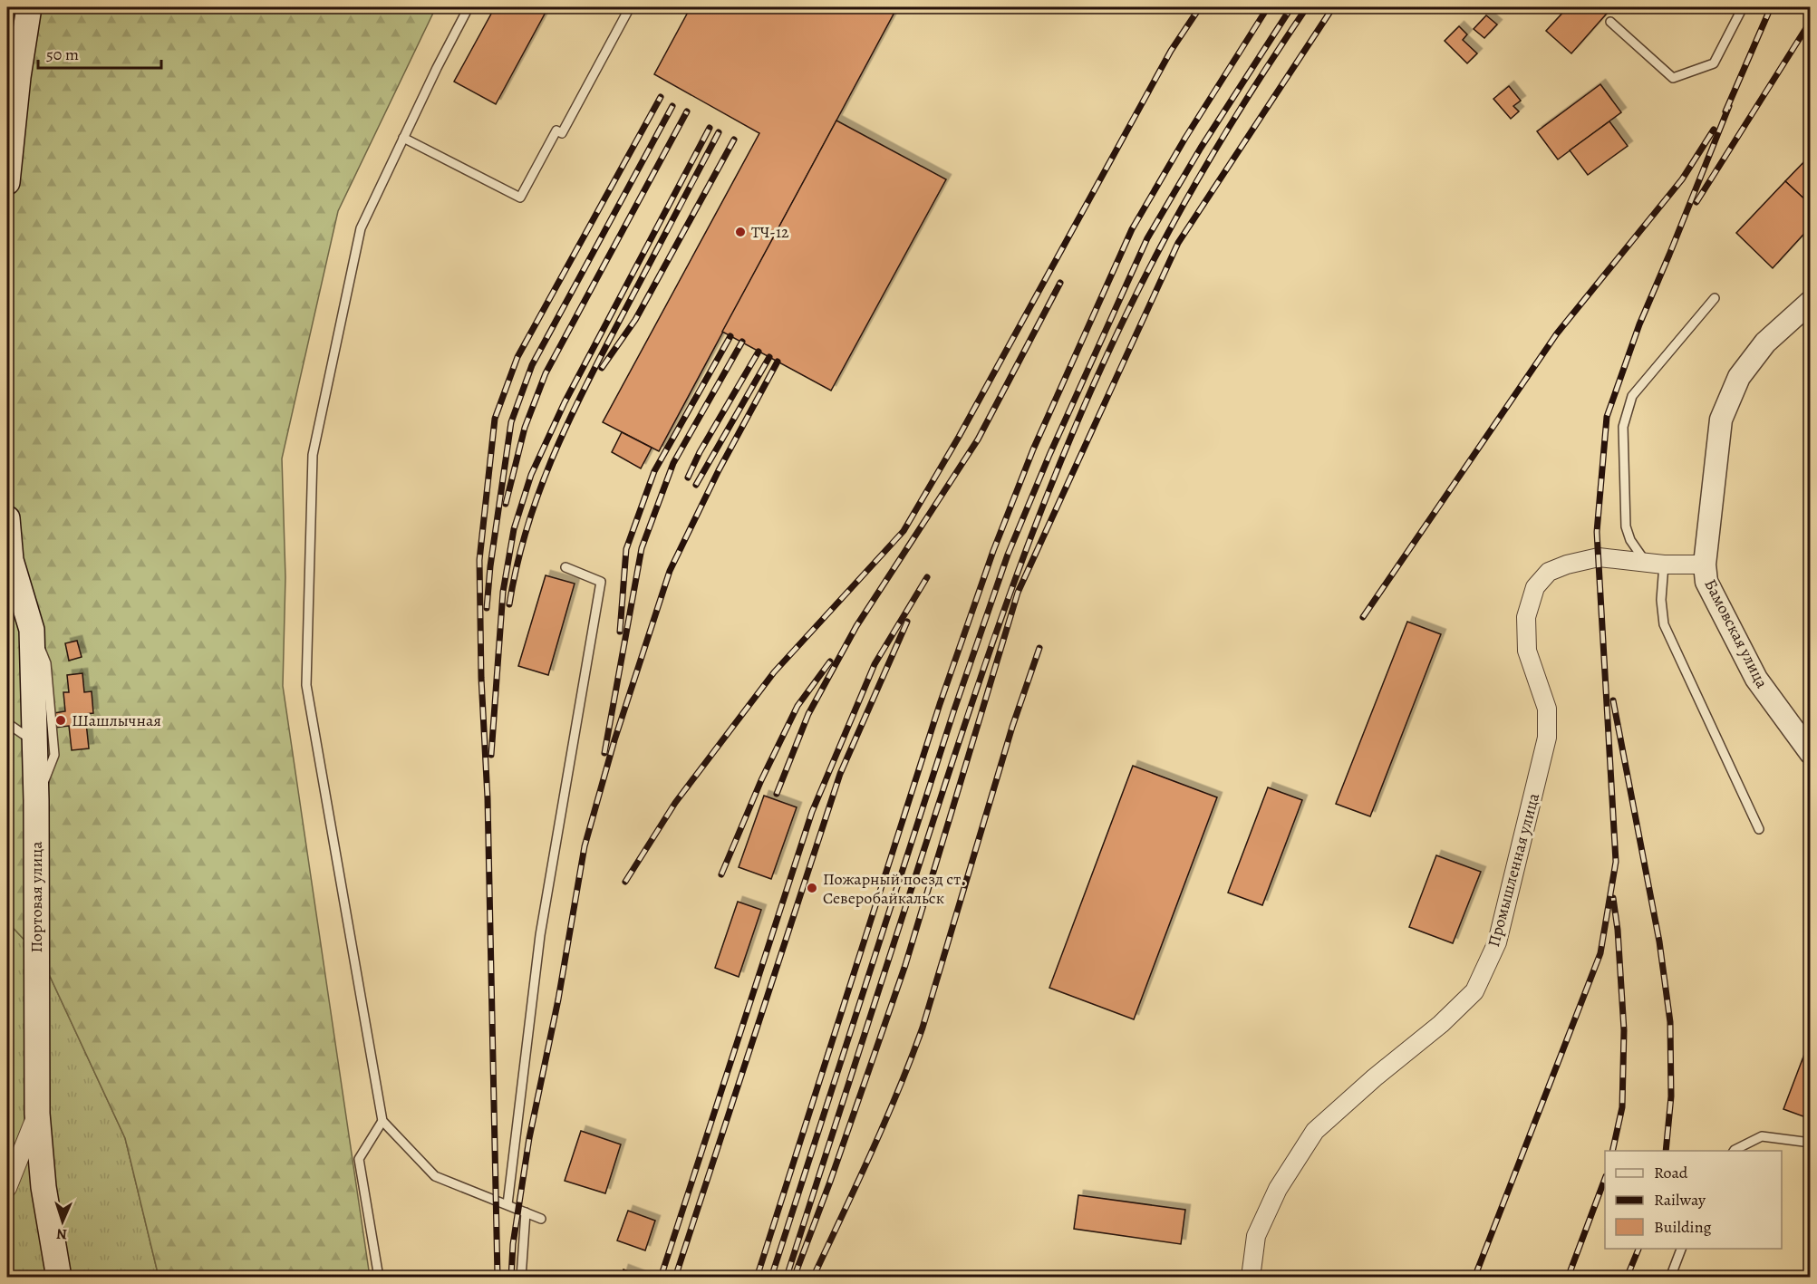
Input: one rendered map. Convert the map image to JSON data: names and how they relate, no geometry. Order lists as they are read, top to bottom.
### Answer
{
  "streets": {
    "main road": ["Портовая улица"],
    "street": ["Бамовская улица", "Промышленная улица"]
  },
  "crossings": [
    ["Бамовская улица", "Промышленная улица"]
  ],
  "places": ["ТЧ-12", "Шашлычная", "Пожарный поезд ст. Северобайкальск"],
  "legend": ["Road", "Railway", "Building"],
  "scale_bar": "50 m",
  "north": "bottom"
}
